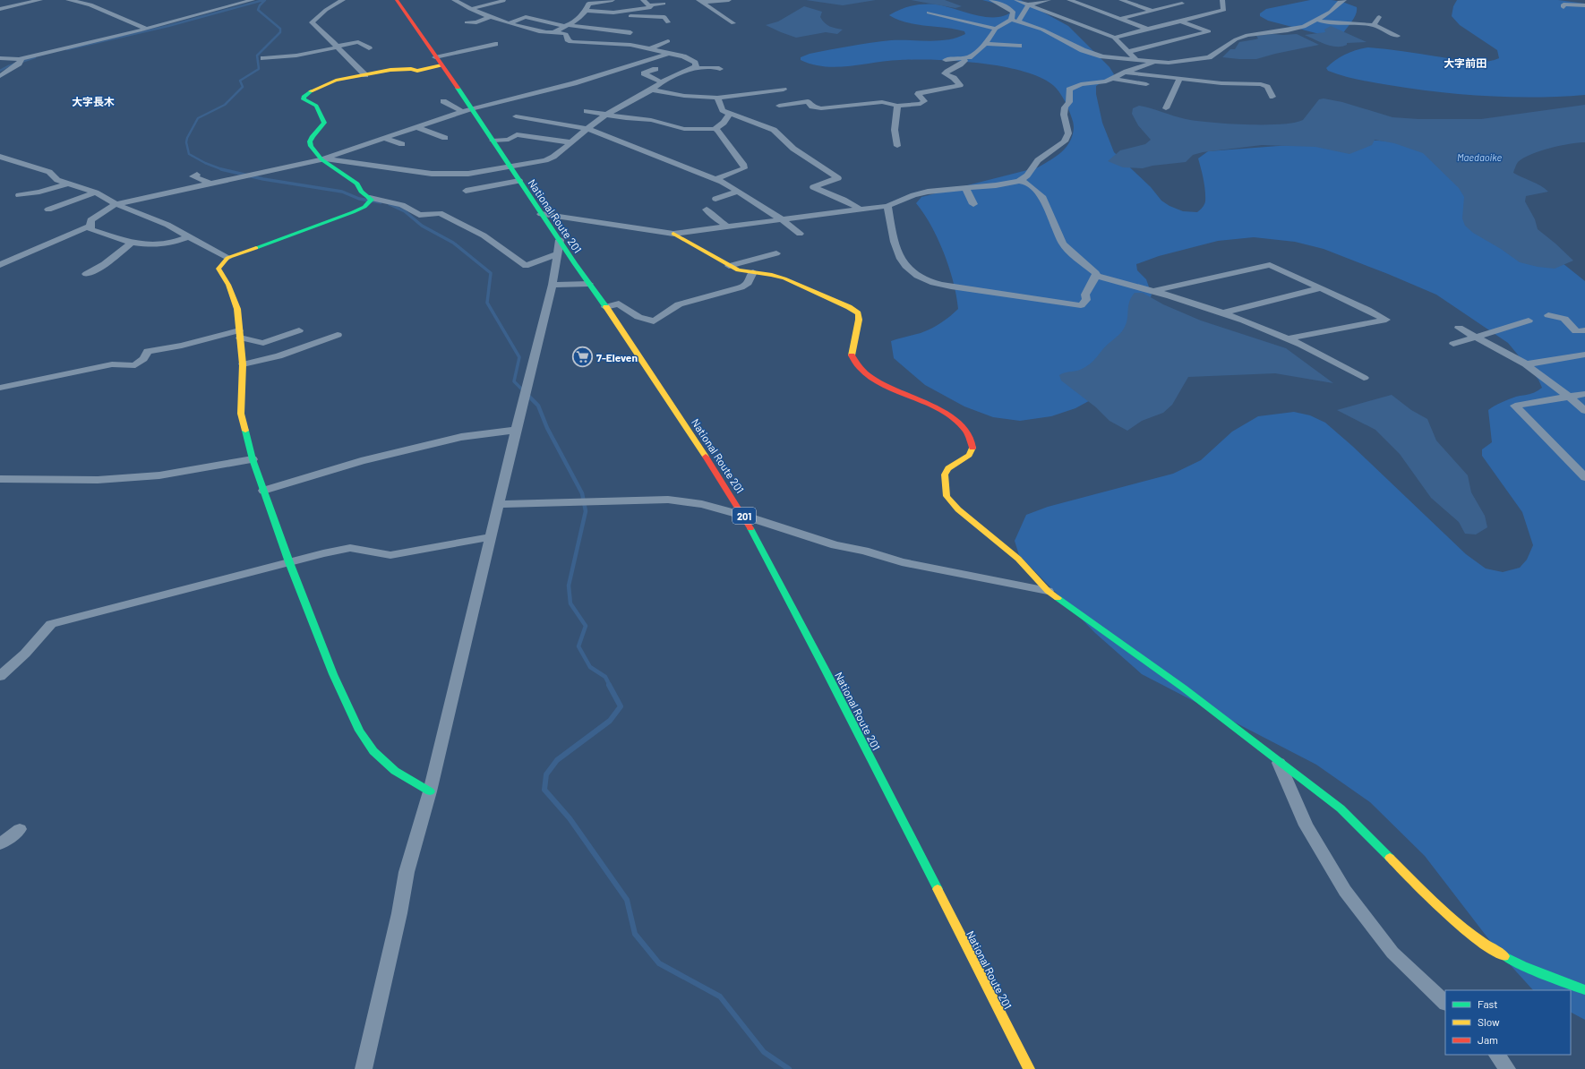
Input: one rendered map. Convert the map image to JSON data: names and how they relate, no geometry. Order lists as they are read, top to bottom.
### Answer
{
  "streets": {
    "main road": ["National Route 201", "201"]
  },
  "districts": ["大字前田", "大字長木"],
  "water": ["Maedaoike"],
  "places": {
    "supermarket": ["7-Eleven"]
  },
  "legend": ["Fast", "Slow", "Jam"]
}
